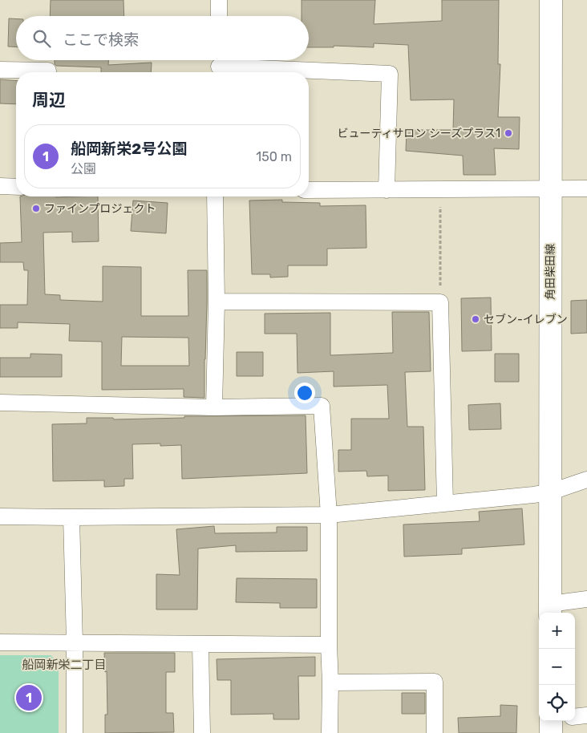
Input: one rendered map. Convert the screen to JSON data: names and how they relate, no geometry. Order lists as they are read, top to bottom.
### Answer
{
  "streets": {
    "main road": ["角田柴田線"]
  },
  "districts": ["船岡新栄二丁目"],
  "places": ["ビューティサロン シーズプラス1", "ファインプロジェクト", "セブン-イレブン"],
  "page": {
    "search": "ここで検索",
    "heading": "周辺",
    "list": [
      {
        "mark": "1",
        "name": "船岡新栄2号公園",
        "note": "公園",
        "value": "150 m"
      }
    ],
    "map_buttons": ["+", "−"],
    "pins": "1"
  }
}
